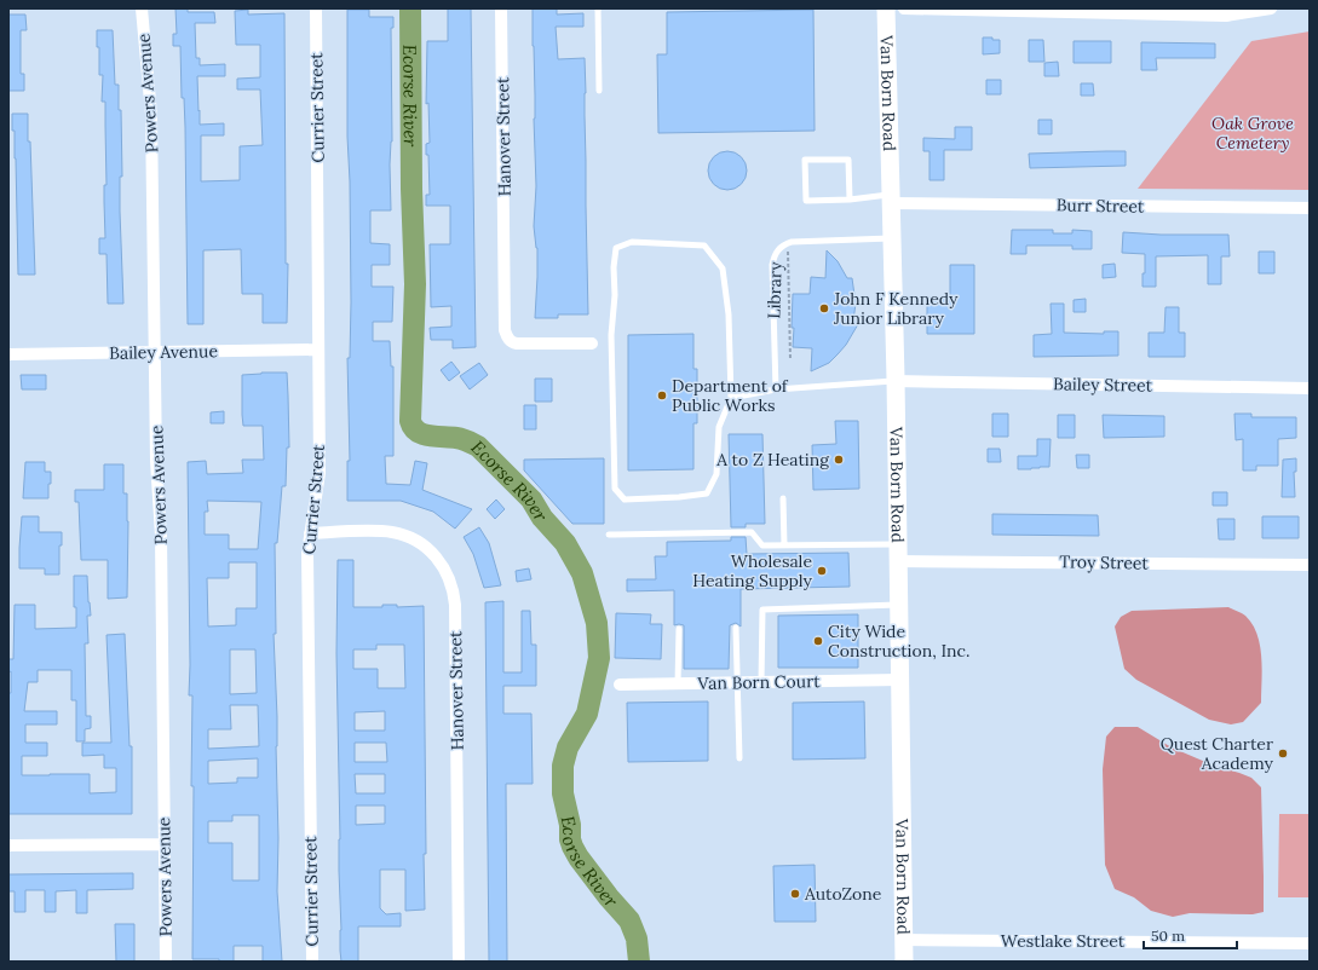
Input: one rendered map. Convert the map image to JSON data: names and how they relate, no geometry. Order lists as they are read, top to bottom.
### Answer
{
  "streets": {
    "main road": ["Van Born Road"],
    "street": [
      "Powers Avenue",
      "Currier Street",
      "Hanover Street",
      "Burr Street",
      "Bailey Avenue",
      "Bailey Street",
      "Troy Street",
      "Van Born Court",
      "Westlake Street"
    ],
    "lane": ["Library"]
  },
  "crossings": [
    ["Powers Avenue", "Bailey Avenue"],
    ["Van Born Road", "Burr Street"],
    ["Van Born Road", "Library"],
    ["Van Born Road", "Bailey Street"],
    ["Van Born Road", "Troy Street"],
    ["Van Born Road", "Van Born Court"],
    ["Van Born Road", "Westlake Street"],
    ["Currier Street", "Hanover Street"],
    ["Currier Street", "Bailey Avenue"]
  ],
  "water": ["Ecorse River"],
  "parks": ["Oak Grove Cemetery"],
  "places": [
    "John F Kennedy Junior Library",
    "Department of Public Works",
    "A to Z Heating",
    "Wholesale Heating Supply",
    "City Wide Construction, Inc.",
    "Quest Charter Academy",
    "AutoZone"
  ],
  "scale_bar": "50 m"
}
